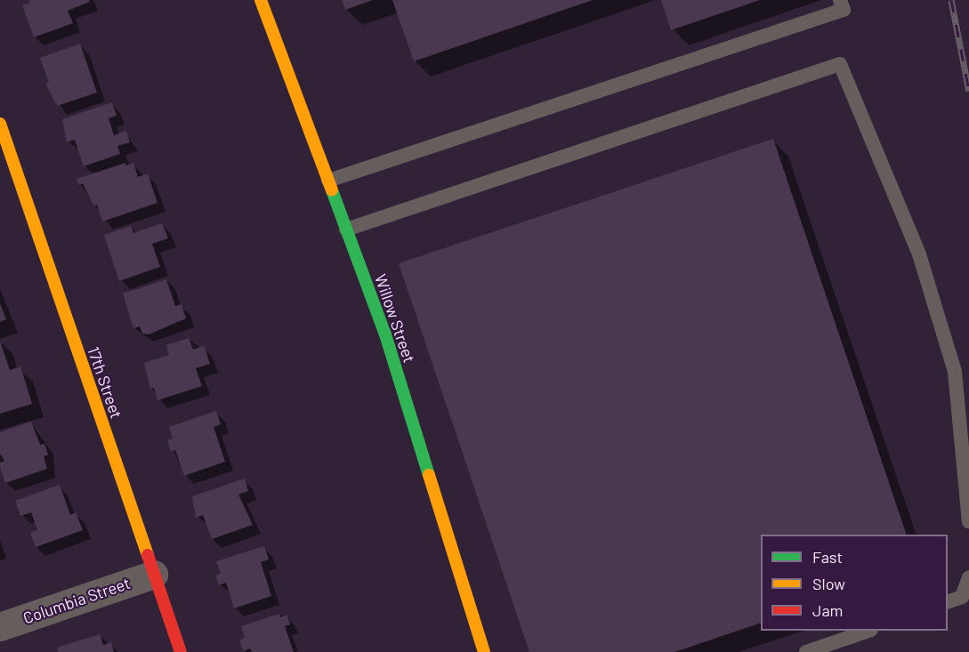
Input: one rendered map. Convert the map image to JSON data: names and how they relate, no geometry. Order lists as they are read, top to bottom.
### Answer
{
  "streets": {
    "street": ["Willow Street", "17th Street", "Columbia Street"]
  },
  "crossings": [
    ["17th Street", "Columbia Street"]
  ],
  "legend": ["Fast", "Slow", "Jam"]
}
